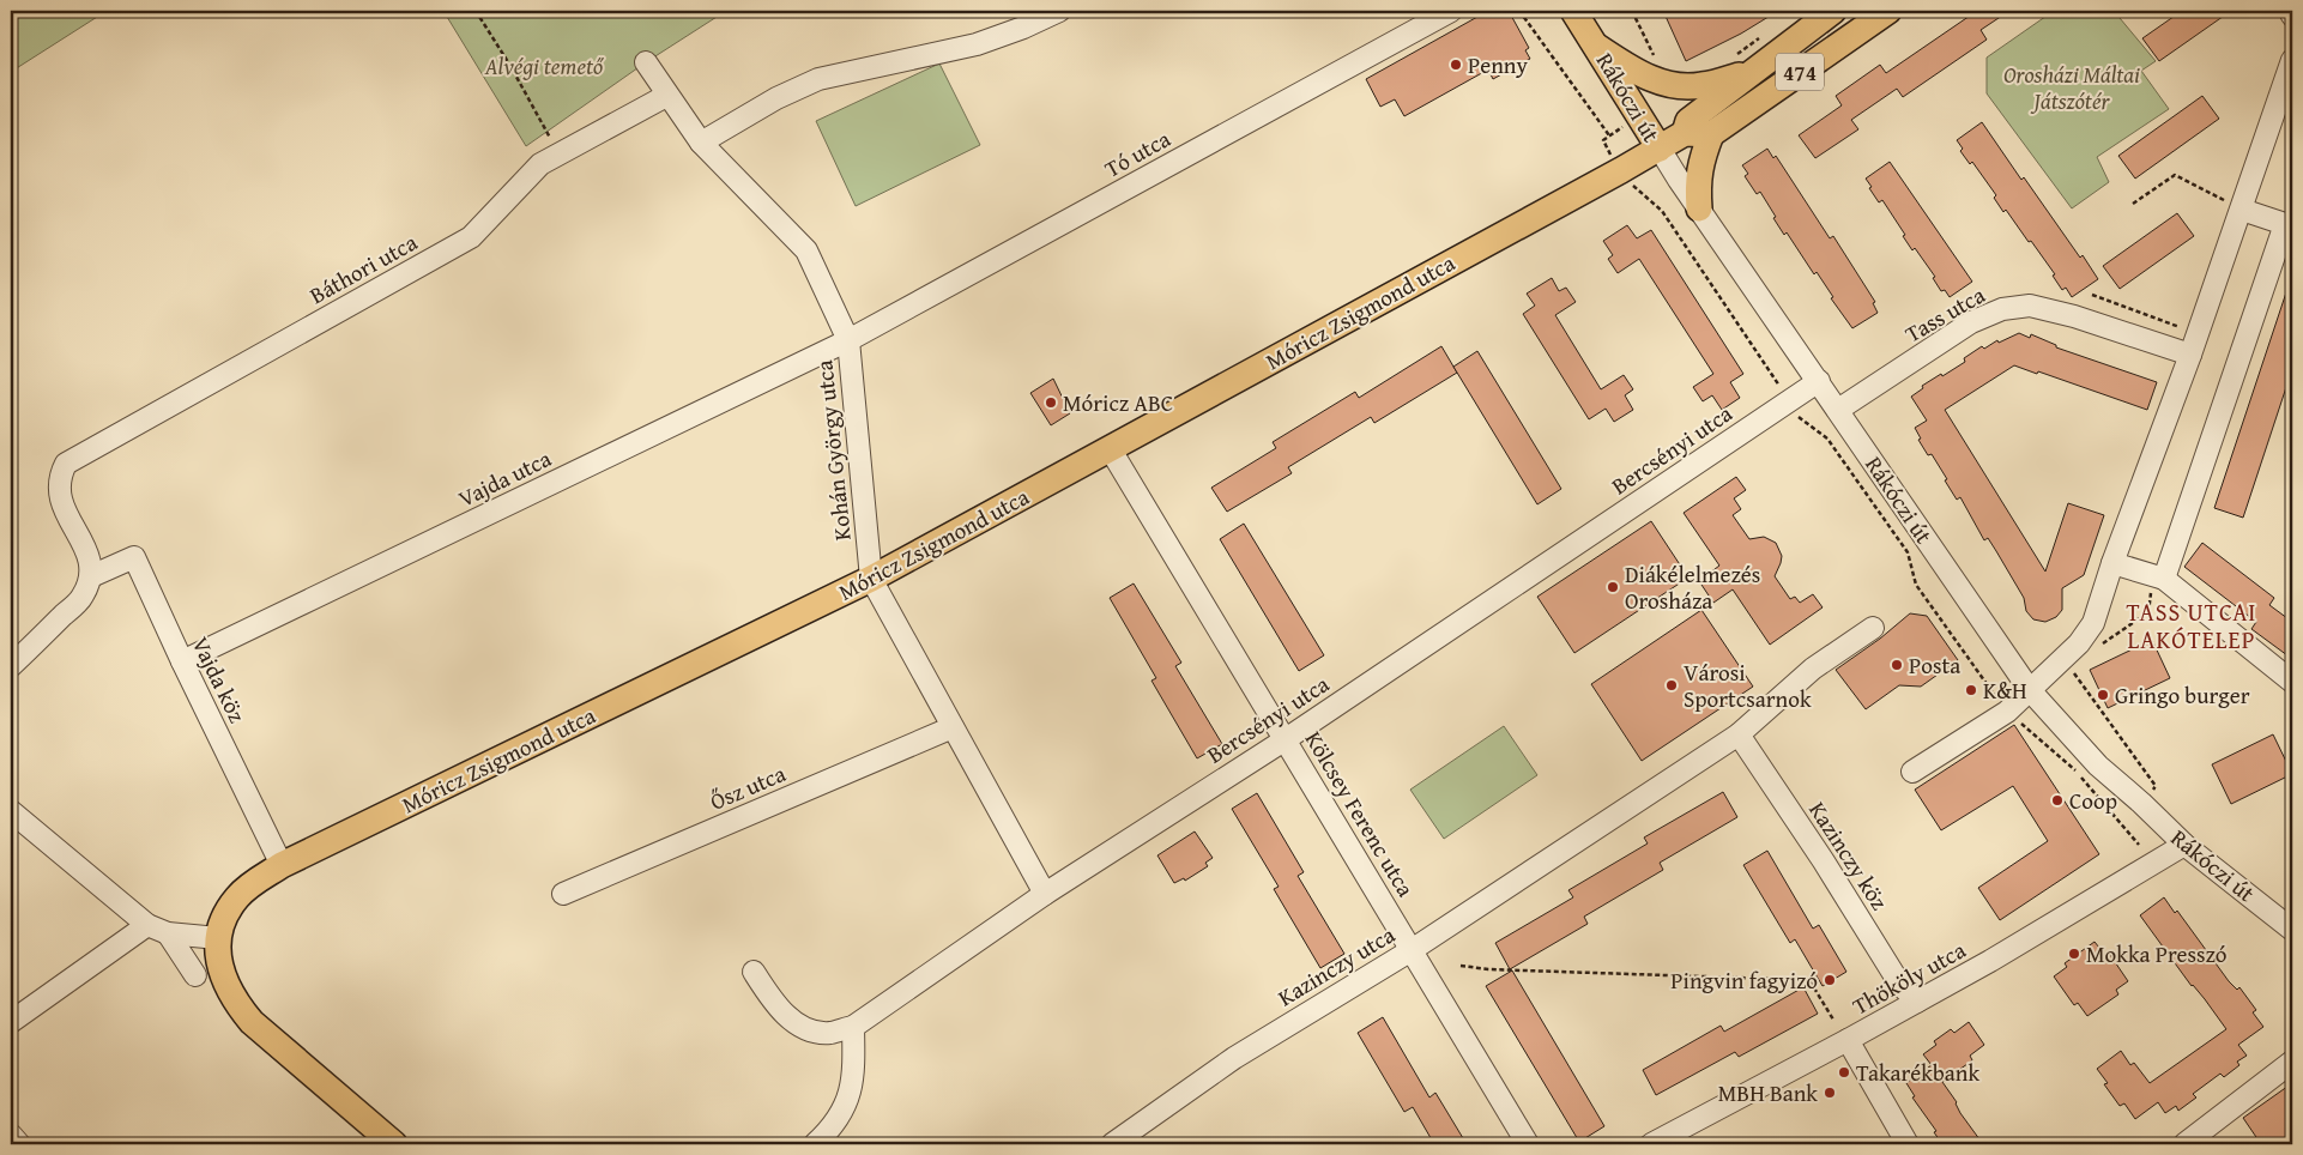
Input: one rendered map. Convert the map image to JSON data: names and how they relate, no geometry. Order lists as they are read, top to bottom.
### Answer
{
  "streets": {
    "main road": ["474", "Rákóczi út", "Móricz Zsigmond utca"],
    "street": [
      "Tó utca",
      "Báthori utca",
      "Tass utca",
      "Bercsényi utca",
      "Kohán György utca",
      "Vajda utca",
      "Vajda köz",
      "Ősz utca",
      "Kölcsey Ferenc utca",
      "Kazinczy köz",
      "Kazinczy utca",
      "Thököly utca"
    ]
  },
  "crossings": [
    ["474", "Rákóczi út"],
    ["474", "Móricz Zsigmond utca"],
    ["Rákóczi út", "Móricz Zsigmond utca"],
    ["Rákóczi út", "Tass utca"],
    ["Rákóczi út", "Bercsényi utca"],
    ["Rákóczi út", "Thököly utca"],
    ["Tó utca", "Kohán György utca"],
    ["Tó utca", "Vajda utca"],
    ["Báthori utca", "Kohán György utca"],
    ["Báthori utca", "Vajda köz"],
    ["Móricz Zsigmond utca", "Kohán György utca"],
    ["Móricz Zsigmond utca", "Vajda köz"],
    ["Móricz Zsigmond utca", "Kölcsey Ferenc utca"],
    ["Bercsényi utca", "Kohán György utca"],
    ["Bercsényi utca", "Kölcsey Ferenc utca"],
    ["Kohán György utca", "Vajda utca"],
    ["Kohán György utca", "Ősz utca"],
    ["Vajda utca", "Vajda köz"],
    ["Kölcsey Ferenc utca", "Kazinczy utca"],
    ["Kazinczy köz", "Kazinczy utca"],
    ["Kazinczy köz", "Thököly utca"]
  ],
  "districts": ["TASS UTCAI LAKÓTELEP"],
  "parks": ["Alvégi temető", "Orosházi Máltai Játszótér"],
  "places": [
    "Penny",
    "Móricz ABC",
    "Diákélelmezés Orosháza",
    "Posta",
    "Városi Sportcsarnok",
    "K&H",
    "Gringo burger",
    "Coop",
    "Mokka Presszó",
    "Pingvin fagyizó",
    "Takarékbank",
    "MBH Bank"
  ]
}
